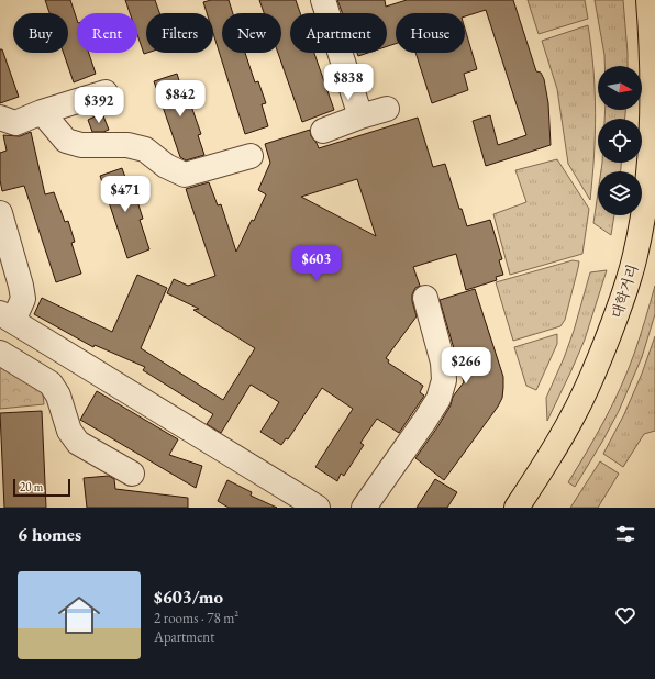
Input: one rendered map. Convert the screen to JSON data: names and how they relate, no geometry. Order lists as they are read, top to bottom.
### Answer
{
  "streets": {
    "main road": ["대학거리"]
  },
  "scale_bar": "20 m",
  "north": "right",
  "page": {
    "chip": [
      "Buy",
      "Rent",
      "Filters",
      "New",
      "Apartment",
      "House"
    ],
    "price": [
      "$838",
      "$842",
      "$392",
      "$471",
      "$603",
      "$266"
    ],
    "scale": "20 m",
    "heading": "6 homes",
    "list": [
      {
        "name": "$603/mo",
        "note": "2 rooms · 78 m² · Apartment"
      }
    ]
  }
}
